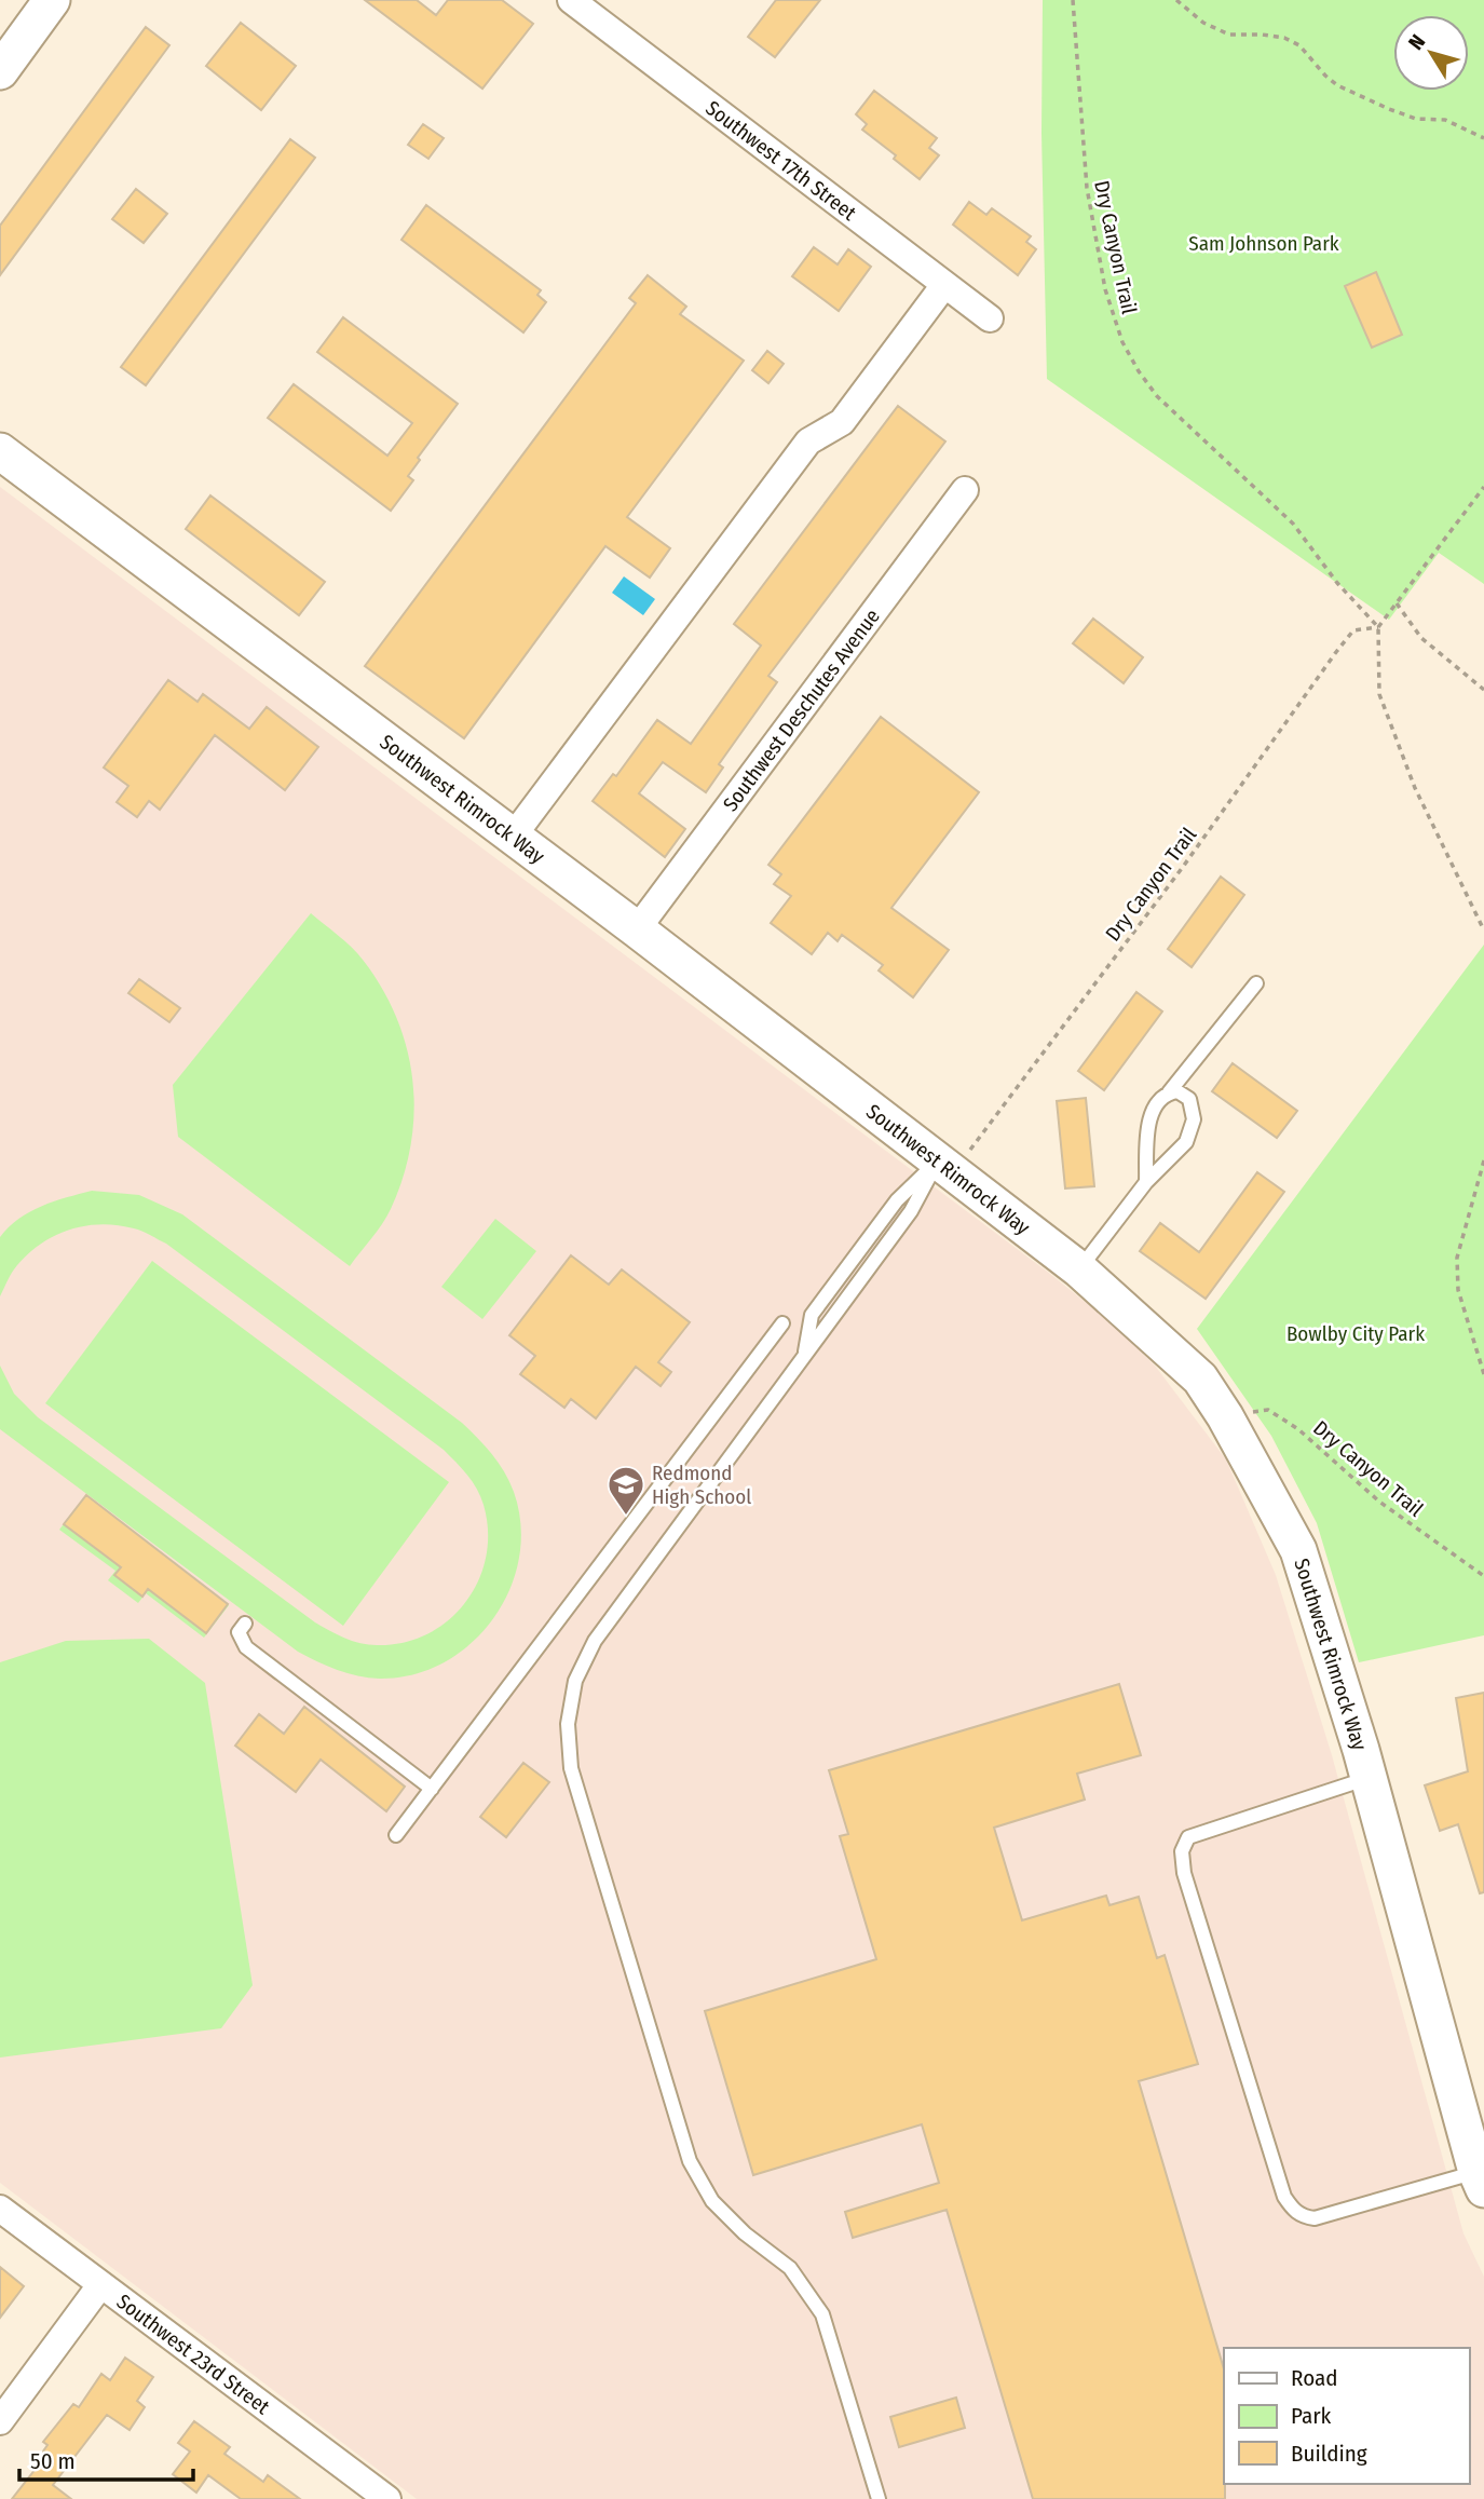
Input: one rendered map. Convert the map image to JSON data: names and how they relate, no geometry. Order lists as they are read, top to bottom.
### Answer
{
  "streets": {
    "main road": ["Southwest Rimrock Way"],
    "street": ["Southwest 17th Street", "Southwest Deschutes Avenue", "Southwest 23rd Street"],
    "path": ["Dry Canyon Trail"]
  },
  "crossings": [
    ["Dry Canyon Trail", "Southwest Rimrock Way"],
    ["Southwest Deschutes Avenue", "Southwest Rimrock Way"]
  ],
  "parks": ["Sam Johnson Park", "Bowlby City Park"],
  "places": {
    "school or university": ["Redmond High School"]
  },
  "legend": ["Road", "Park", "Building"],
  "scale_bar": "50 m",
  "north": "top left"
}
